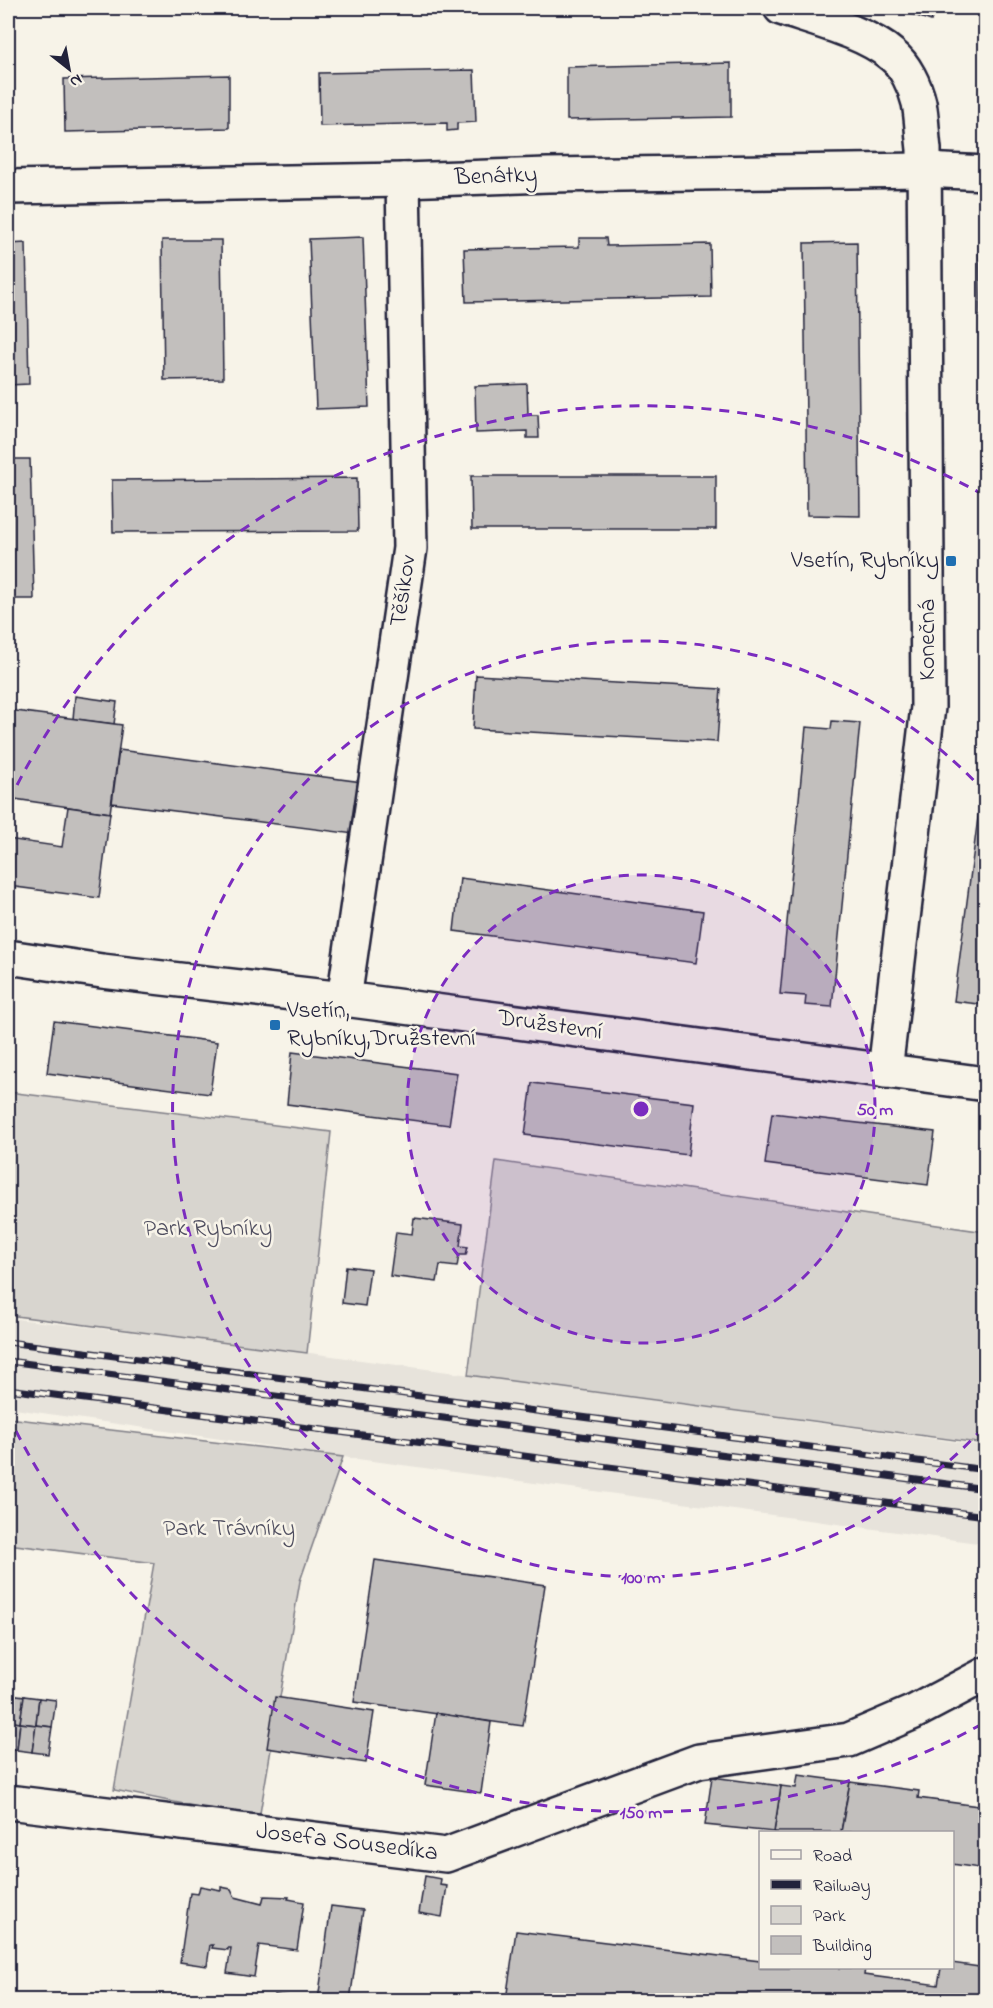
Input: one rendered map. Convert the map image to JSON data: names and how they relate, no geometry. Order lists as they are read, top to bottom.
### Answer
{
  "streets": {
    "street": [
      "Benátky",
      "Těšíkov",
      "Konečná",
      "Družstevní",
      "Josefa Sousedíka"
    ]
  },
  "crossings": [
    ["Benátky", "Těšíkov"],
    ["Benátky", "Konečná"],
    ["Těšíkov", "Družstevní"],
    ["Konečná", "Družstevní"]
  ],
  "parks": ["Park Rybníky", "Park Trávníky"],
  "places": {
    "transit": ["Vsetín, Rybníky", "Vsetín, Rybníky,Družstevní"]
  },
  "legend": [
    "Road",
    "Railway",
    "Park",
    "Building"
  ],
  "north": "bottom right",
  "rings": ["50 m", "100 m", "150 m"]
}
